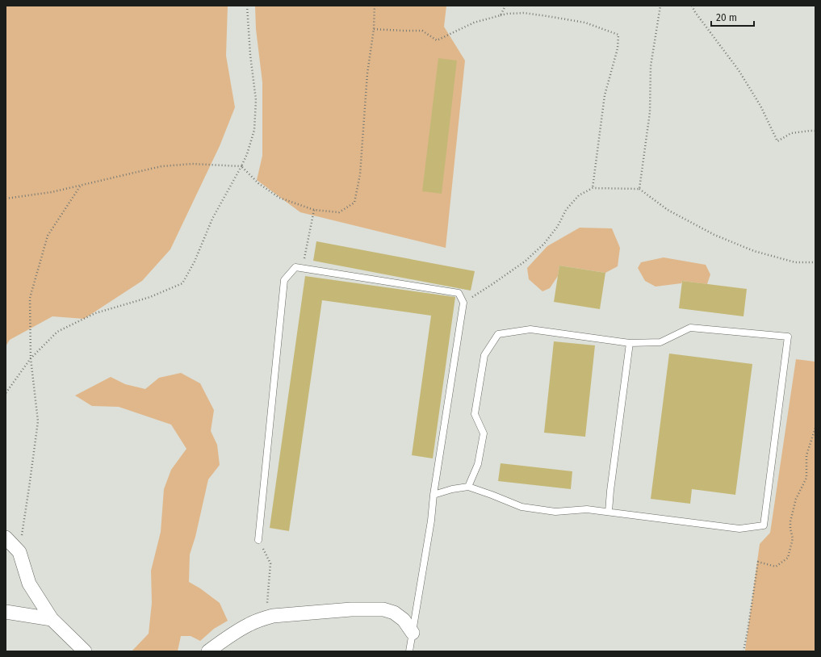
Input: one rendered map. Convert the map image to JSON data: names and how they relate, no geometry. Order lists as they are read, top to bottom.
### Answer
{
  "scale_bar": "20 m"
}
